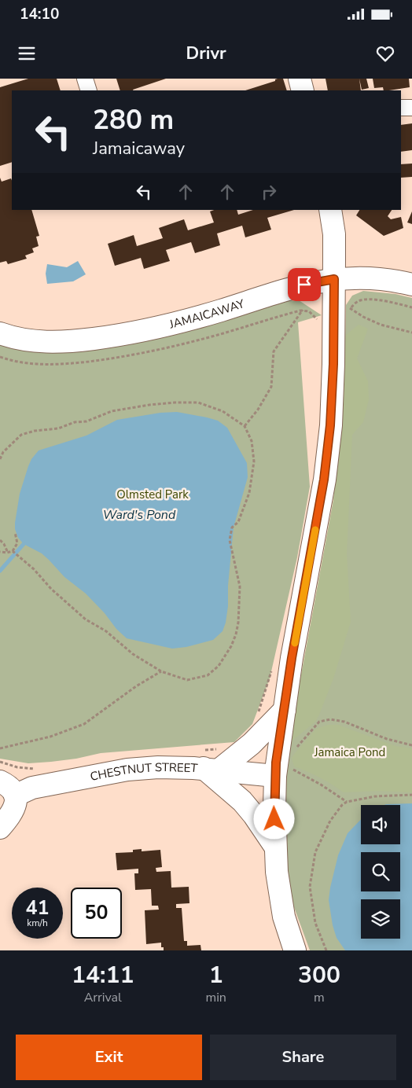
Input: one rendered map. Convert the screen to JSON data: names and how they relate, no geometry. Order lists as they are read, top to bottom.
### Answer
{
  "streets": {
    "main road": ["JAMAICAWAY", "CHESTNUT STREET"]
  },
  "water": ["Ward's Pond"],
  "parks": ["Olmsted Park", "Jamaica Pond"],
  "page": {
    "status": "14:10",
    "header": "Drivr",
    "turn": ["280 m", "Jamaicaway"],
    "speed": "41 km/h",
    "limit": "50",
    "eta": [
      "14:11",
      "Arrival",
      "1",
      "min",
      "300",
      "m"
    ],
    "buttons": ["Exit", "Share"]
  }
}
